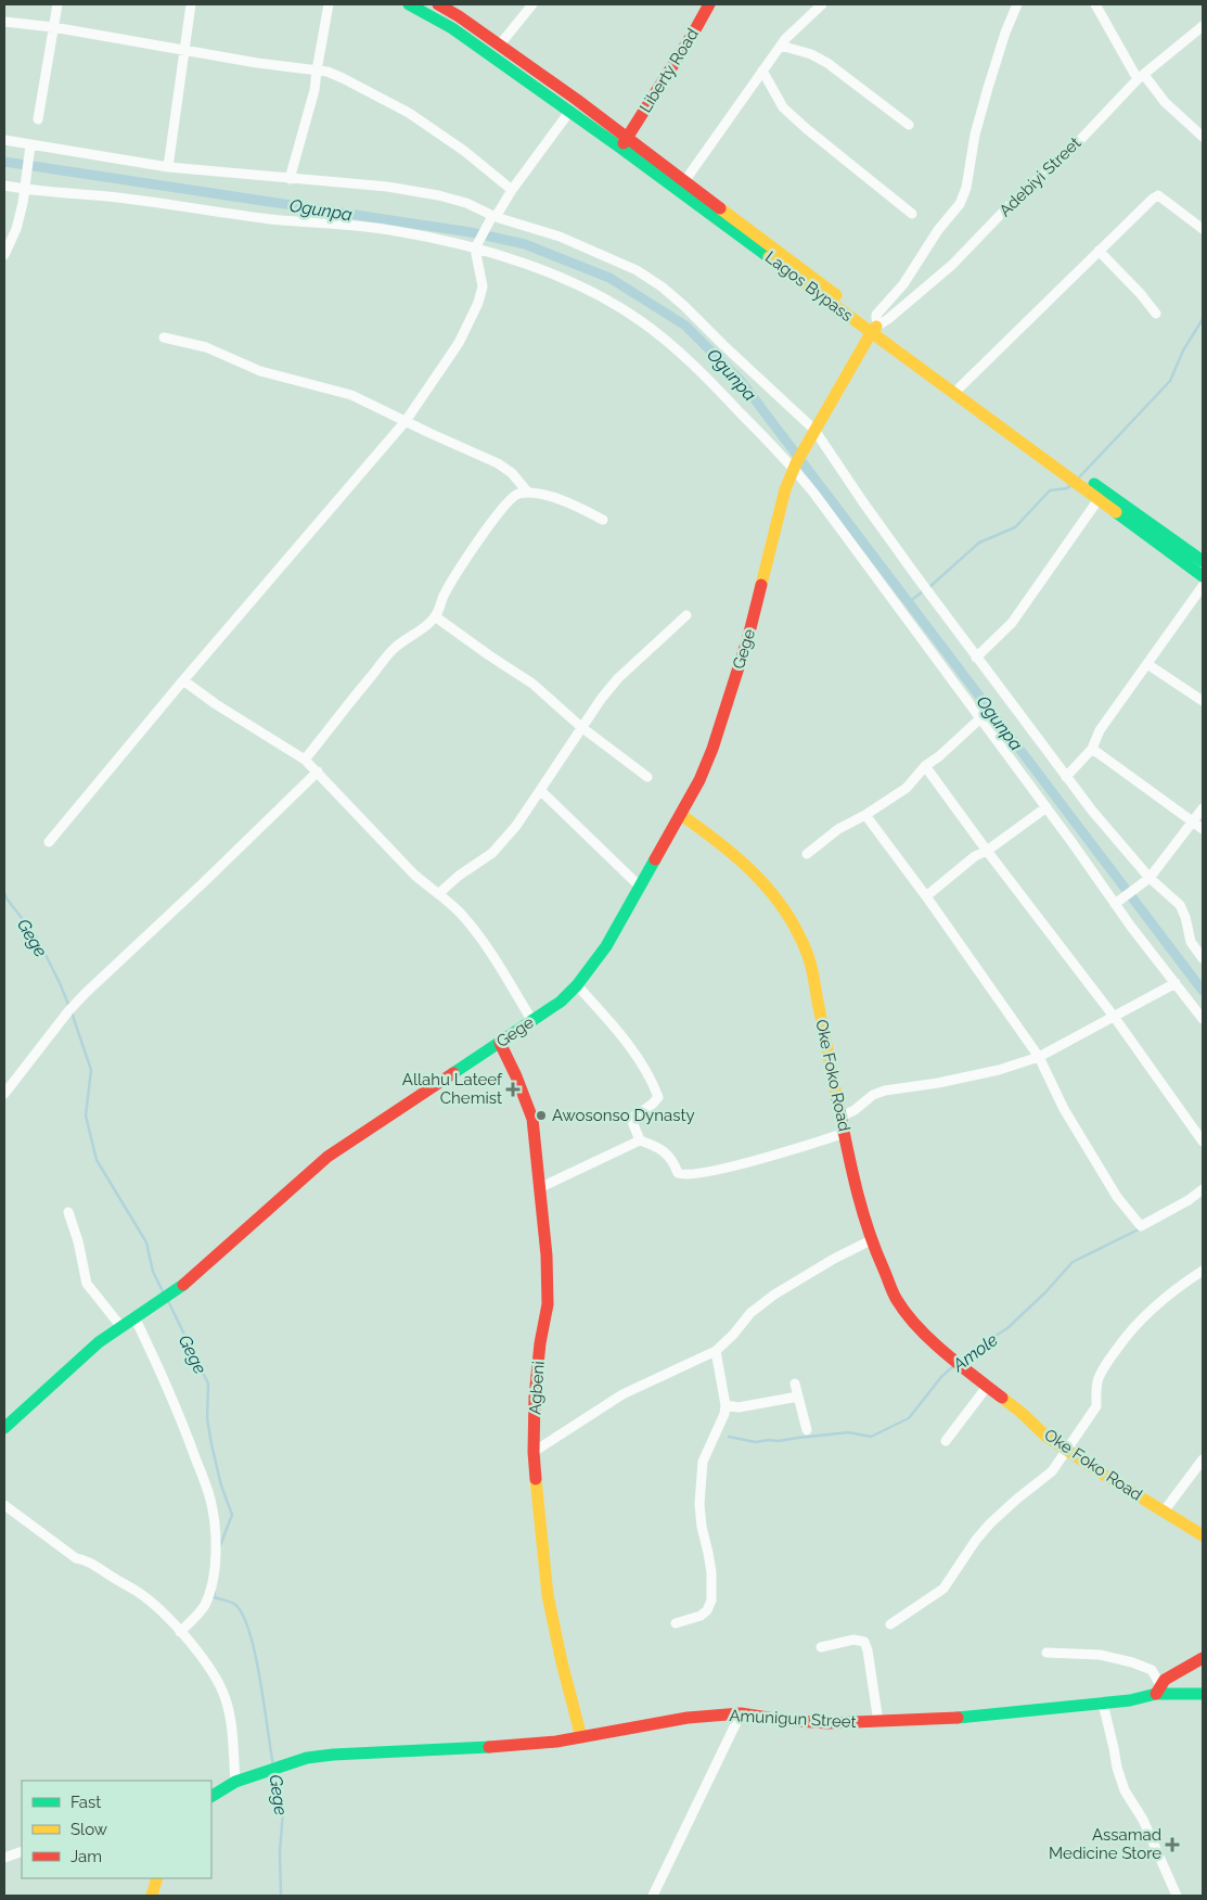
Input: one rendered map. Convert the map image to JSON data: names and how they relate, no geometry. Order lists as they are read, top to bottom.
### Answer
{
  "streets": {
    "street": [
      "Liberty Road",
      "Adebiyi Street",
      "Lagos Bypass",
      "Gege",
      "Oke Foko Road",
      "Agbeni",
      "Amunigun Street"
    ]
  },
  "crossings": [
    ["Liberty Road", "Lagos Bypass"],
    ["Adebiyi Street", "Lagos Bypass"],
    ["Adebiyi Street", "Gege"],
    ["Lagos Bypass", "Gege"],
    ["Gege", "Oke Foko Road"],
    ["Gege", "Agbeni"],
    ["Agbeni", "Amunigun Street"]
  ],
  "water": ["Ogunpa", "Gege", "Amole"],
  "places": {
    "health": ["Allahu Lateef Chemist", "Assamad Medicine Store"],
    "other": ["Awosonso Dynasty"]
  },
  "legend": ["Fast", "Slow", "Jam"]
}
